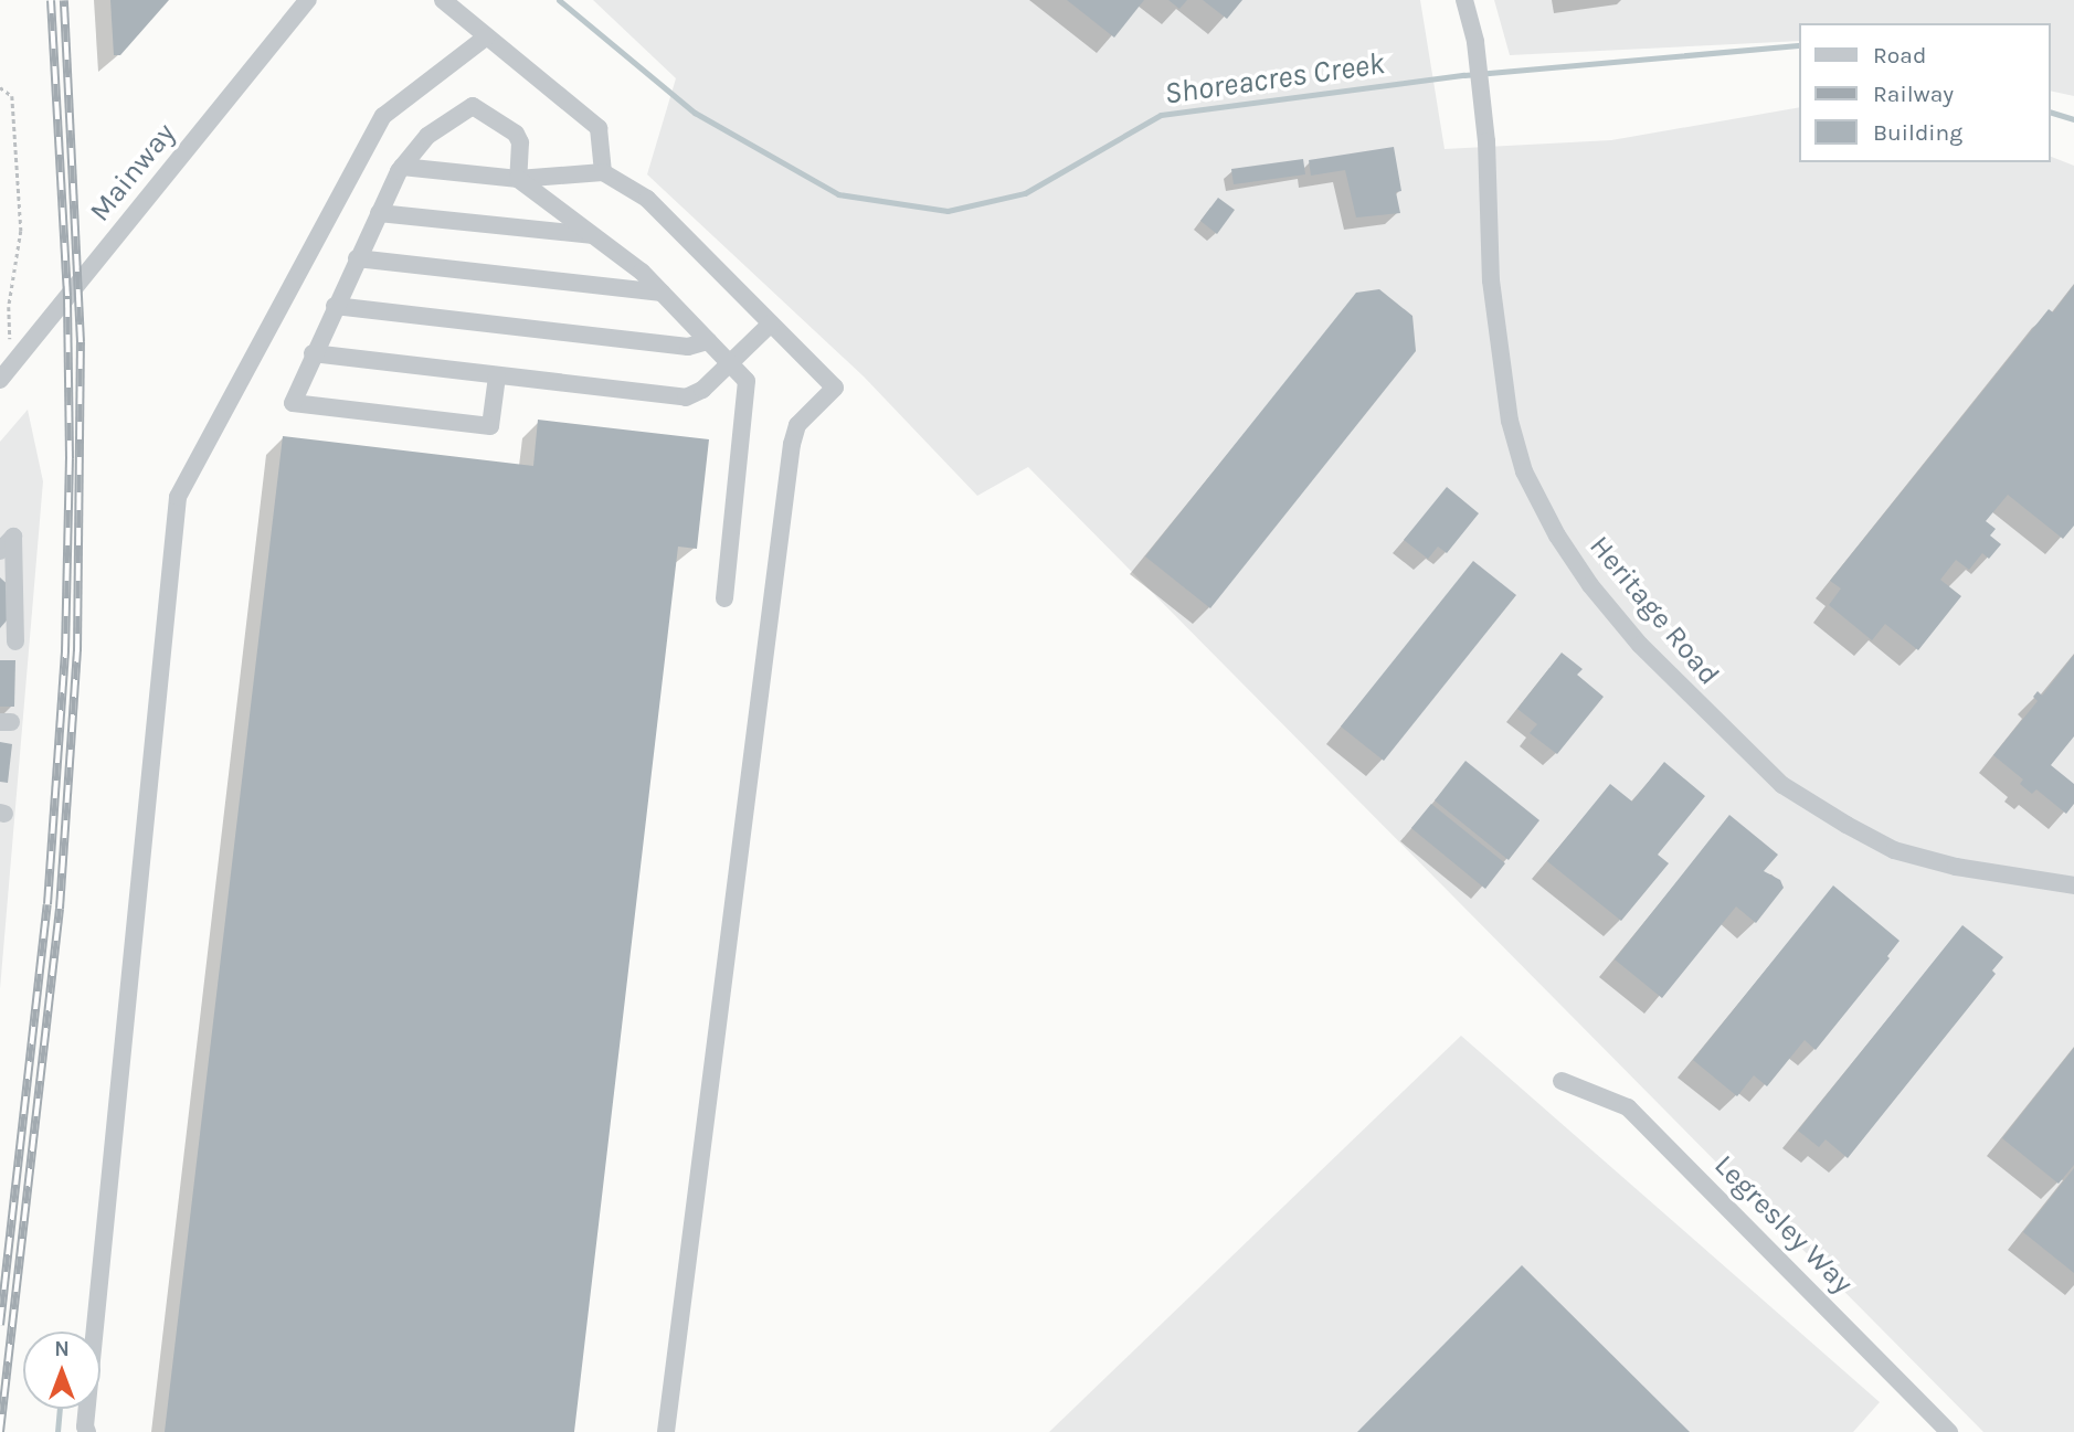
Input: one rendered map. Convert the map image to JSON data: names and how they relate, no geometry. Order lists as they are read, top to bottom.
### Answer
{
  "streets": {
    "street": ["Mainway", "Heritage Road", "Legresley Way"]
  },
  "water": ["Shoreacres Creek"],
  "legend": ["Road", "Railway", "Building"],
  "north": "top"
}
